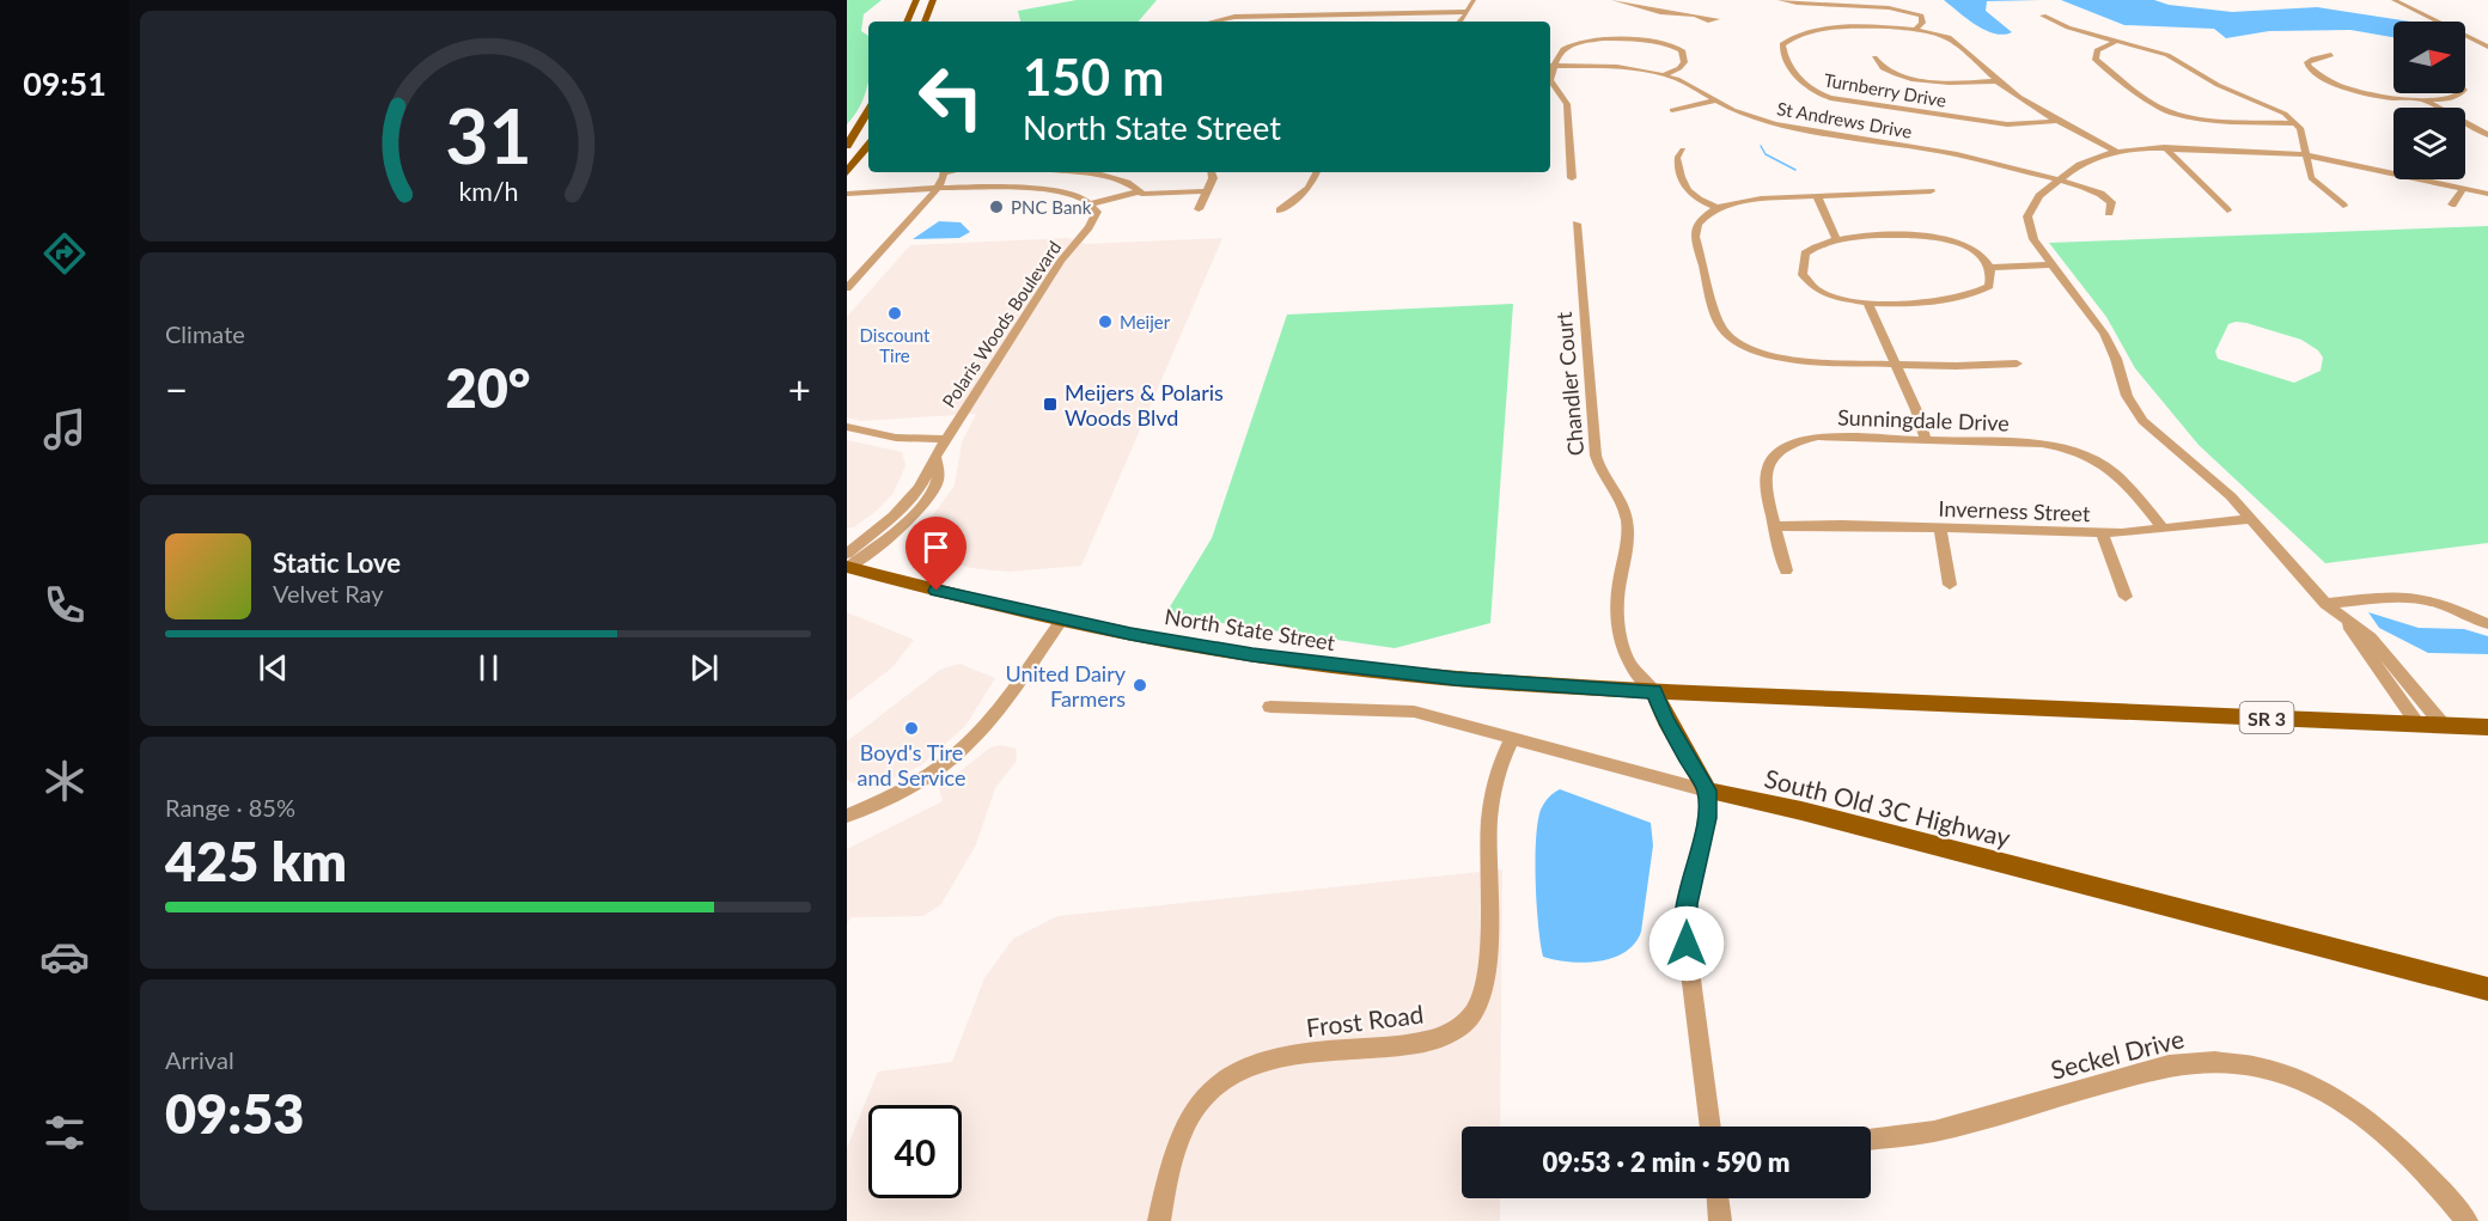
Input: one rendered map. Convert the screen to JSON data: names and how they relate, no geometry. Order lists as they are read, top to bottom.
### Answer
{
  "streets": {
    "main road": ["North State Street", "SR 3", "South Old 3C Highway"],
    "street": [
      "Turnberry Drive",
      "St Andrews Drive",
      "Polaris Woods Boulevard",
      "Chandler Court",
      "Sunningdale Drive",
      "Inverness Street",
      "Frost Road",
      "Seckel Drive"
    ]
  },
  "crossings": [
    ["Polaris Woods Boulevard", "North State Street"],
    ["Chandler Court", "North State Street"],
    ["Chandler Court", "SR 3"],
    ["Sunningdale Drive", "Inverness Street"],
    ["North State Street", "SR 3"],
    ["South Old 3C Highway", "Frost Road"]
  ],
  "places": {
    "other": [
      "PNC Bank",
      "Discount Tire",
      "Meijer",
      "United Dairy Farmers",
      "Boyd's Tire and Service"
    ],
    "transit": ["Meijers & Polaris Woods Blvd"]
  },
  "north": "right",
  "page": {
    "tabs": "09:51",
    "turn": ["150 m", "North State Street"],
    "tile": [
      "Climate",
      ["Range · 85%", "425 km"],
      ["Arrival", "09:53"]
    ],
    "heat": ["−", "20°", "+"],
    "song": ["Static Love", "Velvet Ray"],
    "limit": "40",
    "trip": "09:53 · 2 min · 590 m",
    "gauge": ["31", "km/h"]
  }
}
